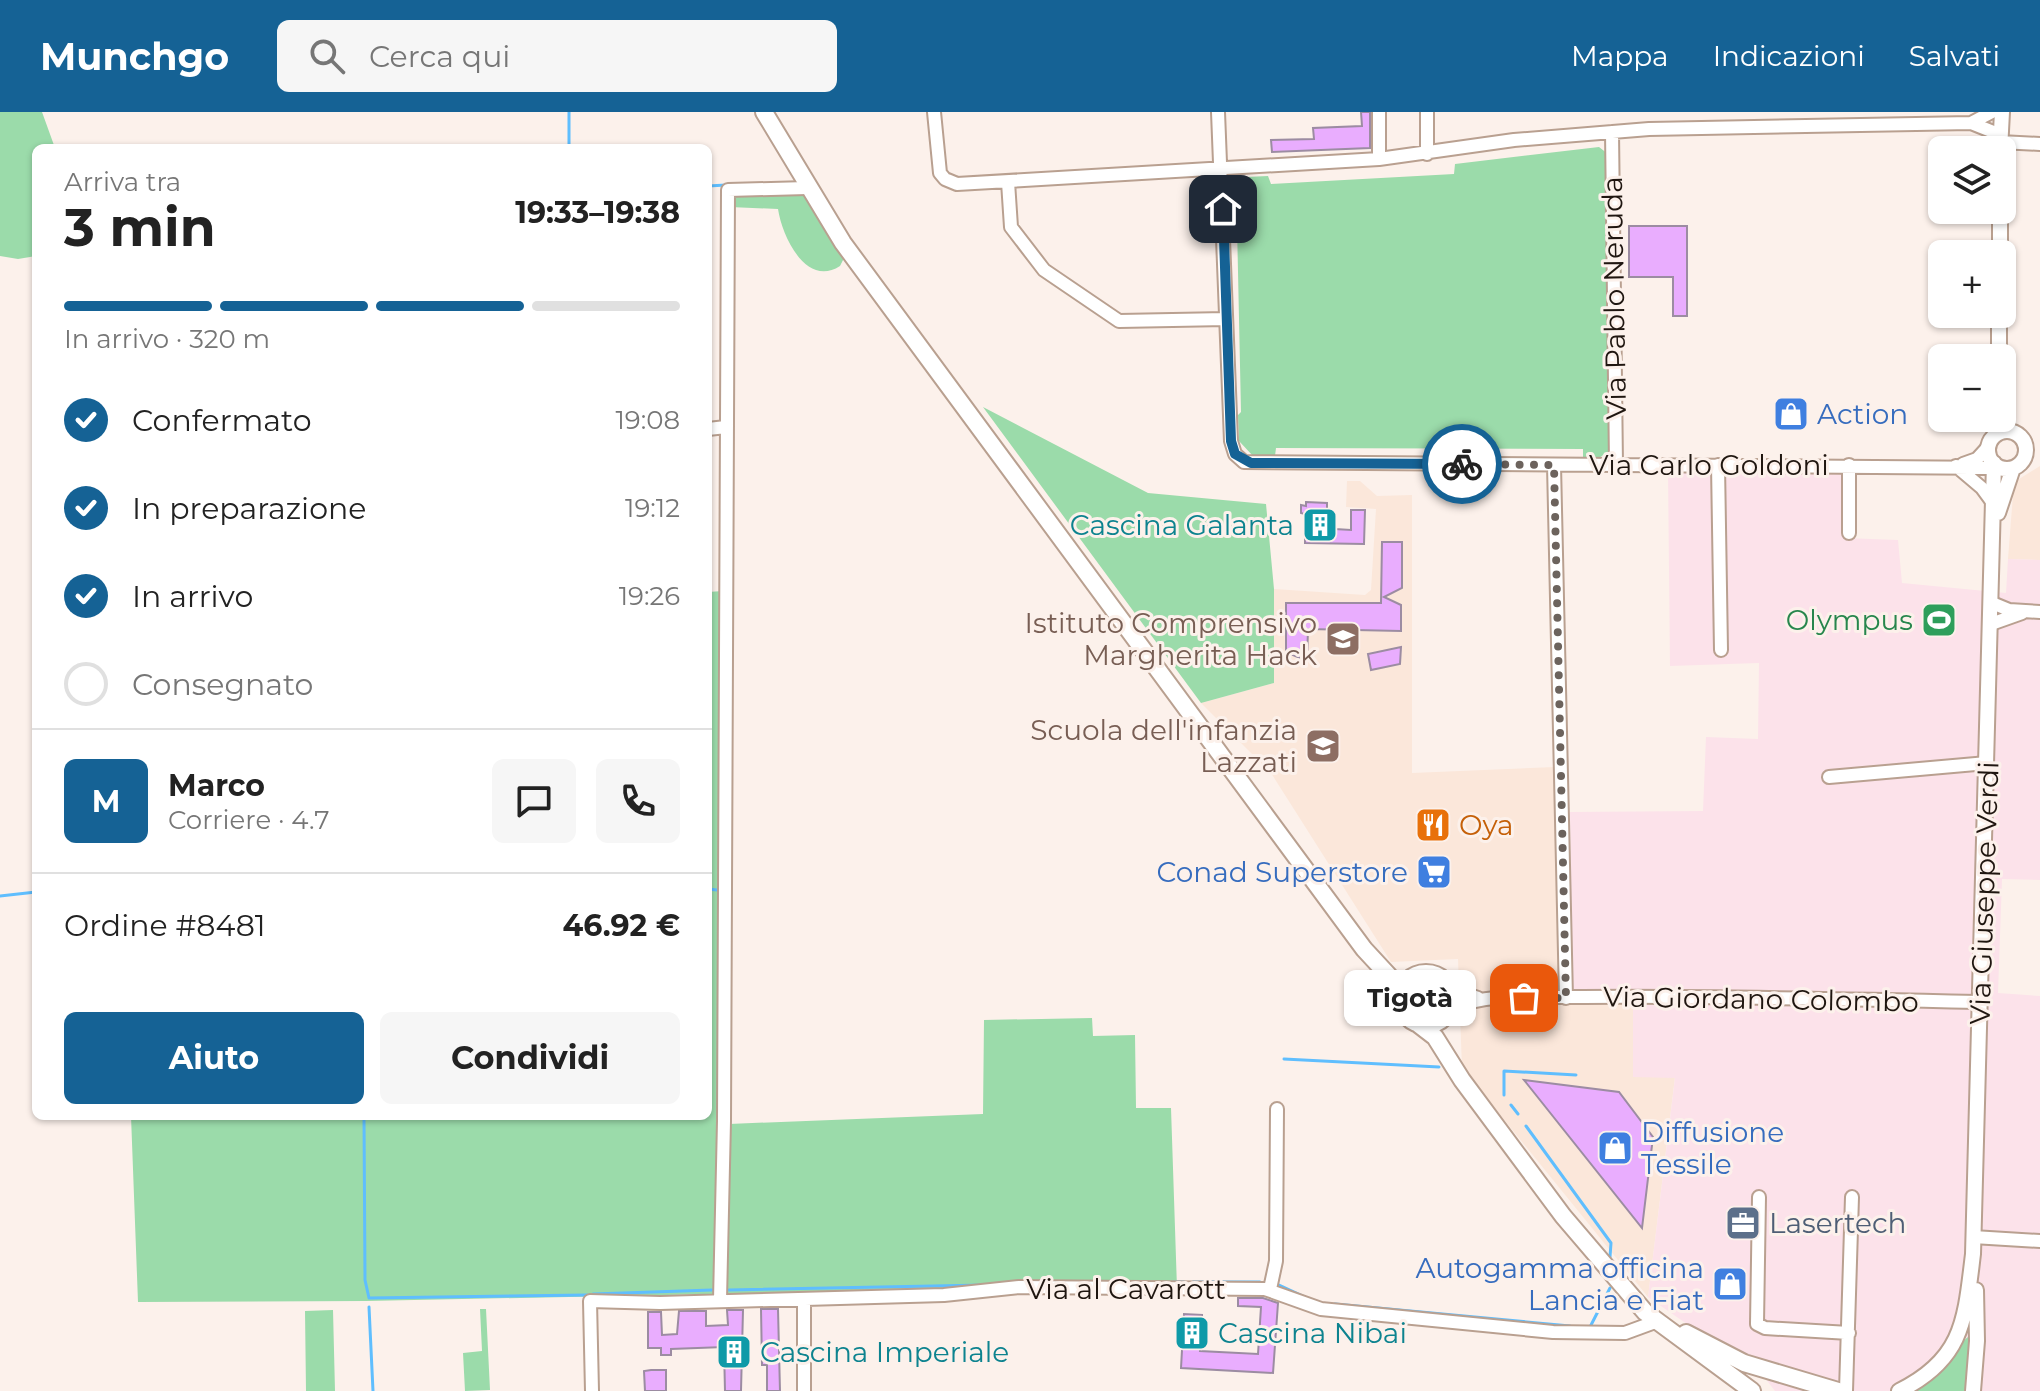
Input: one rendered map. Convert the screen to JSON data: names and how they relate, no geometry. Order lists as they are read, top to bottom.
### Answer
{
  "streets": {
    "street": [
      "Via Pablo Neruda",
      "Via Carlo Goldoni",
      "Via Giuseppe Verdi",
      "Via Giordano Colombo",
      "Via al Cavarott"
    ]
  },
  "crossings": [
    ["Via Pablo Neruda", "Via Carlo Goldoni"],
    ["Via Carlo Goldoni", "Via Giuseppe Verdi"],
    ["Via Giuseppe Verdi", "Via Giordano Colombo"]
  ],
  "places": {
    "shop": ["Action", "Diffusione Tessile", "Autogamma officina Lancia e Fiat"],
    "building": ["Cascina Galanta", "Cascina Nibai", "Cascina Imperiale"],
    "sports": ["Olympus"],
    "school or university": ["Istituto Comprensivo Margherita Hack", "Scuola dell'infanzia Lazzati"],
    "restaurant": ["Oya"],
    "supermarket": ["Conad Superstore"],
    "other": ["Tigotà"],
    "office": ["Lasertech"]
  },
  "page": {
    "header": "Munchgo",
    "search": "Cerca qui",
    "nav": ["Mappa", "Indicazioni", "Salvati"],
    "map_buttons": ["+", "−"],
    "heading": ["3 min", "Arriva tra", "19:33–19:38"],
    "panel": [
      "Marco",
      "Corriere · 4.7",
      "Ordine #8481",
      "46.92 €"
    ],
    "bar": "In arrivo · 320 m",
    "list": [
      ["Confermato", "19:08"],
      ["In preparazione", "19:12"],
      ["In arrivo", "19:26"],
      "Consegnato"
    ],
    "round": "M",
    "bubble": "Tigotà",
    "buttons": ["Aiuto", "Condividi"]
  }
}
